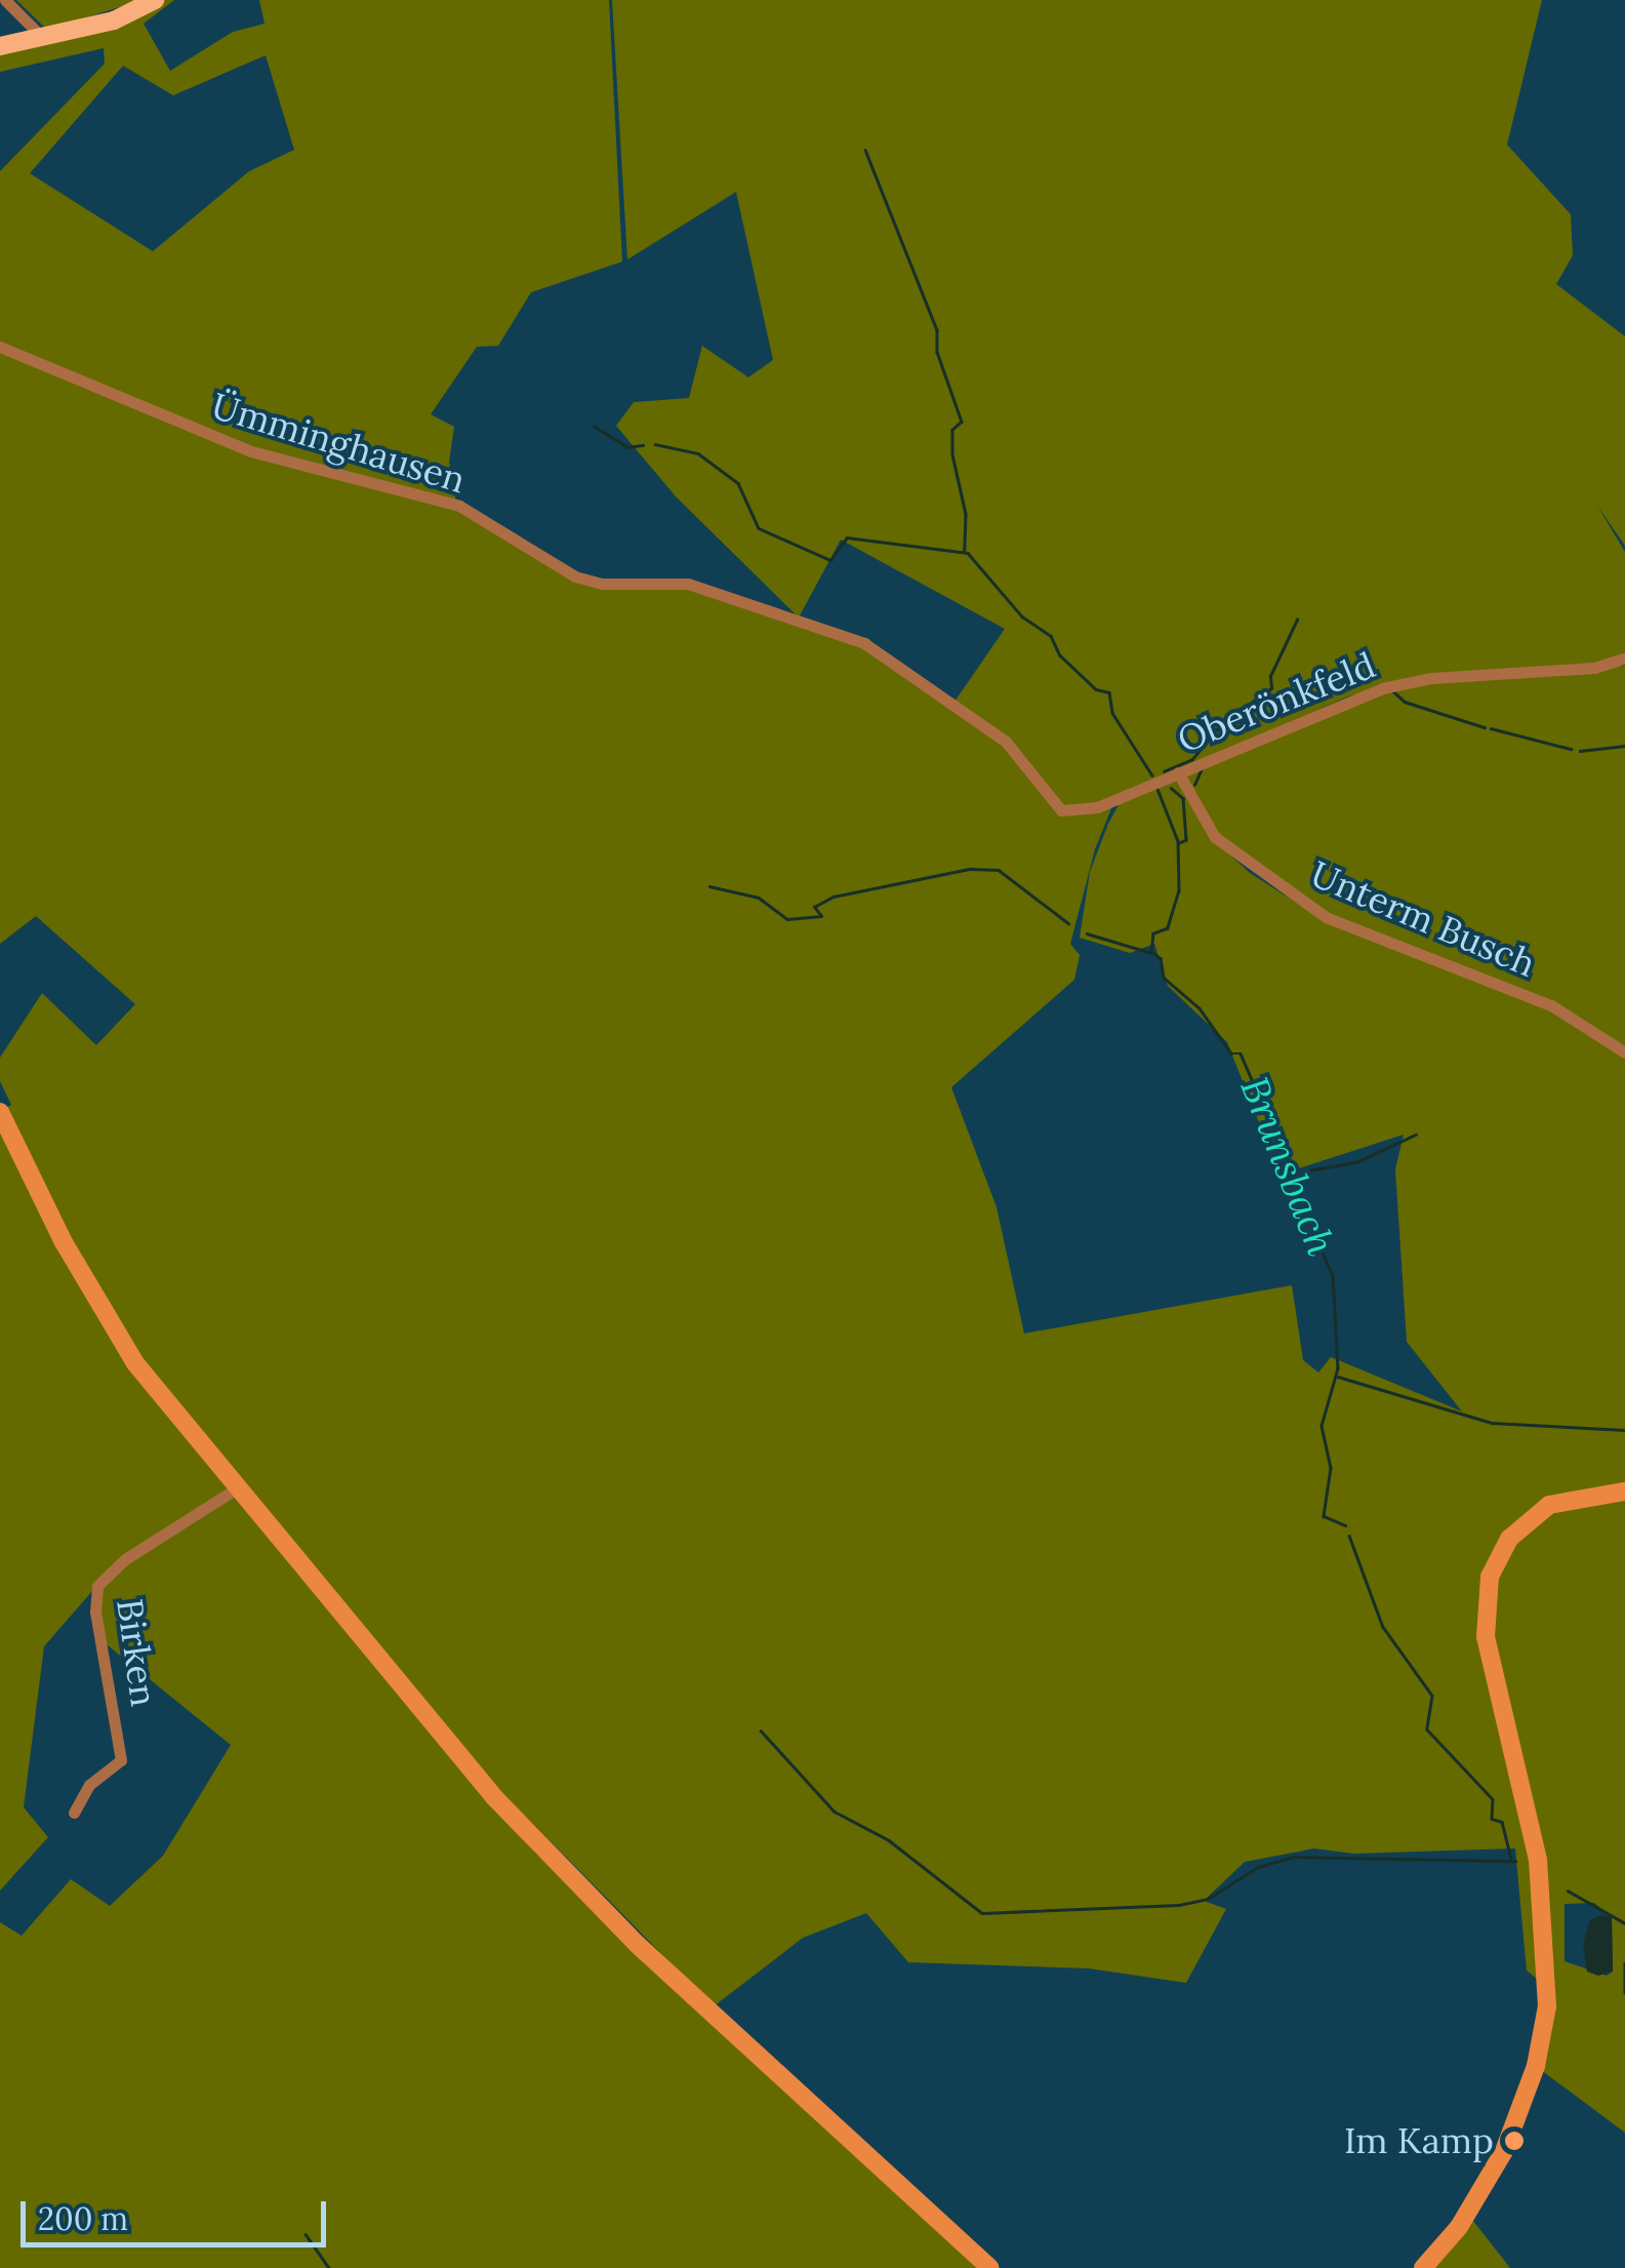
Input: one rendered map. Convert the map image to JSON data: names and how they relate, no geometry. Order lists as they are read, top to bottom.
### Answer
{
  "streets": {
    "street": [
      "Ümminghausen",
      "Oberönkfeld",
      "Unterm Busch",
      "Birken"
    ]
  },
  "crossings": [
    ["Ümminghausen", "Oberönkfeld"],
    ["Oberönkfeld", "Unterm Busch"]
  ],
  "water": ["Brunsbach"],
  "places": ["Im Kamp"],
  "scale_bar": "200 m"
}
